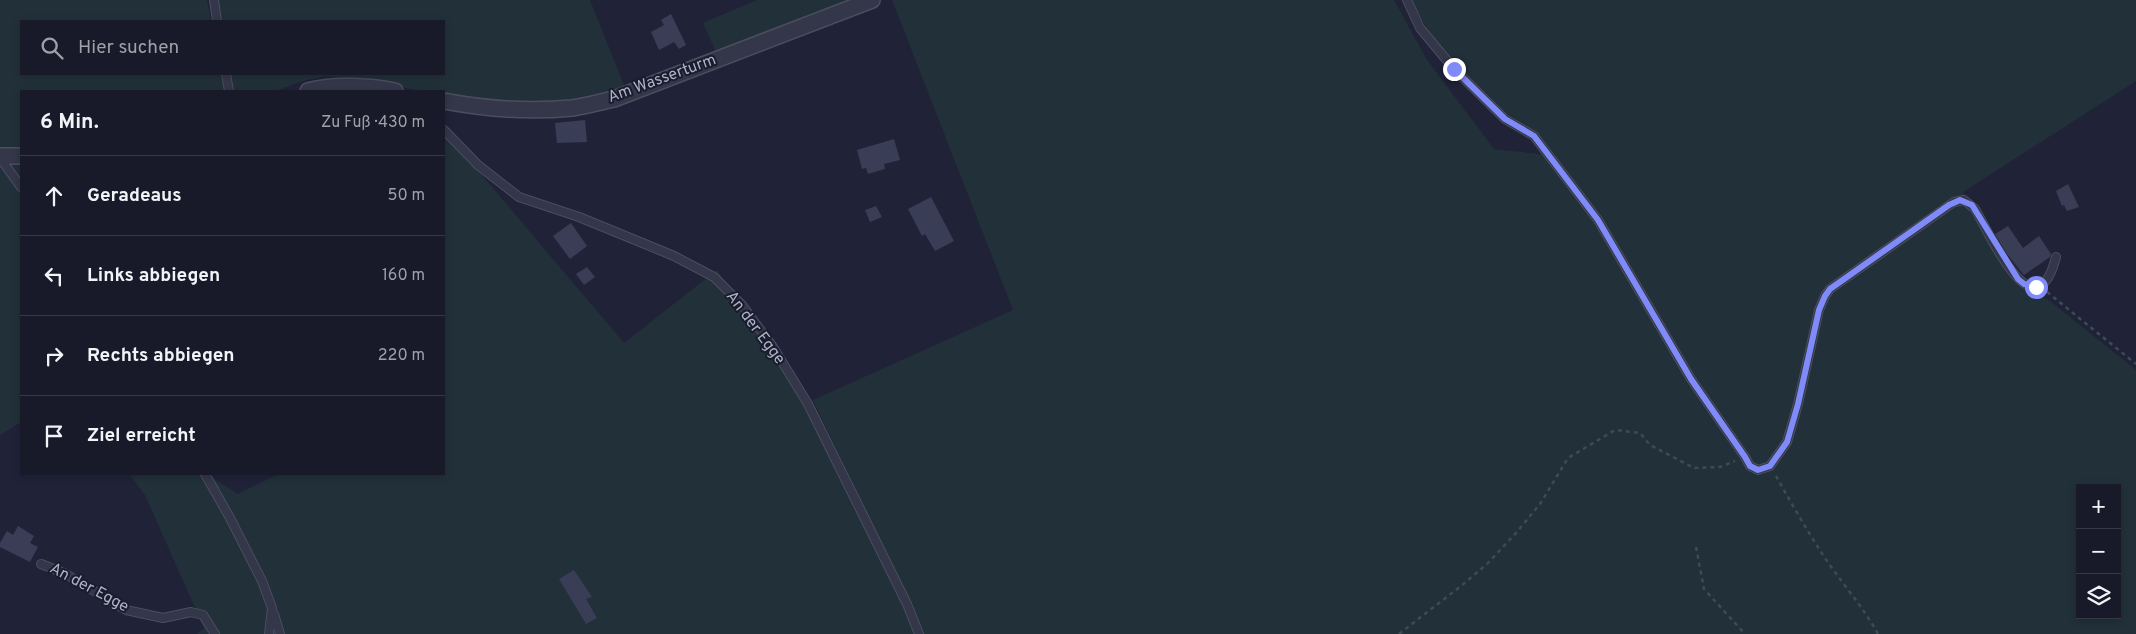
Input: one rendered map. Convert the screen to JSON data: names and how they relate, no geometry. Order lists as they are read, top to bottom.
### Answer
{
  "streets": {
    "street": ["Am Wasserturm"],
    "lane": ["An der Egge"]
  },
  "page": {
    "search": "Hier suchen",
    "heading": ["6 Min.", "Zu Fuß · 430 m"],
    "list": [
      ["Geradeaus", "50 m"],
      ["Links abbiegen", "160 m"],
      ["Rechts abbiegen", "220 m"],
      "Ziel erreicht"
    ],
    "map_buttons": ["+", "−"]
  }
}
